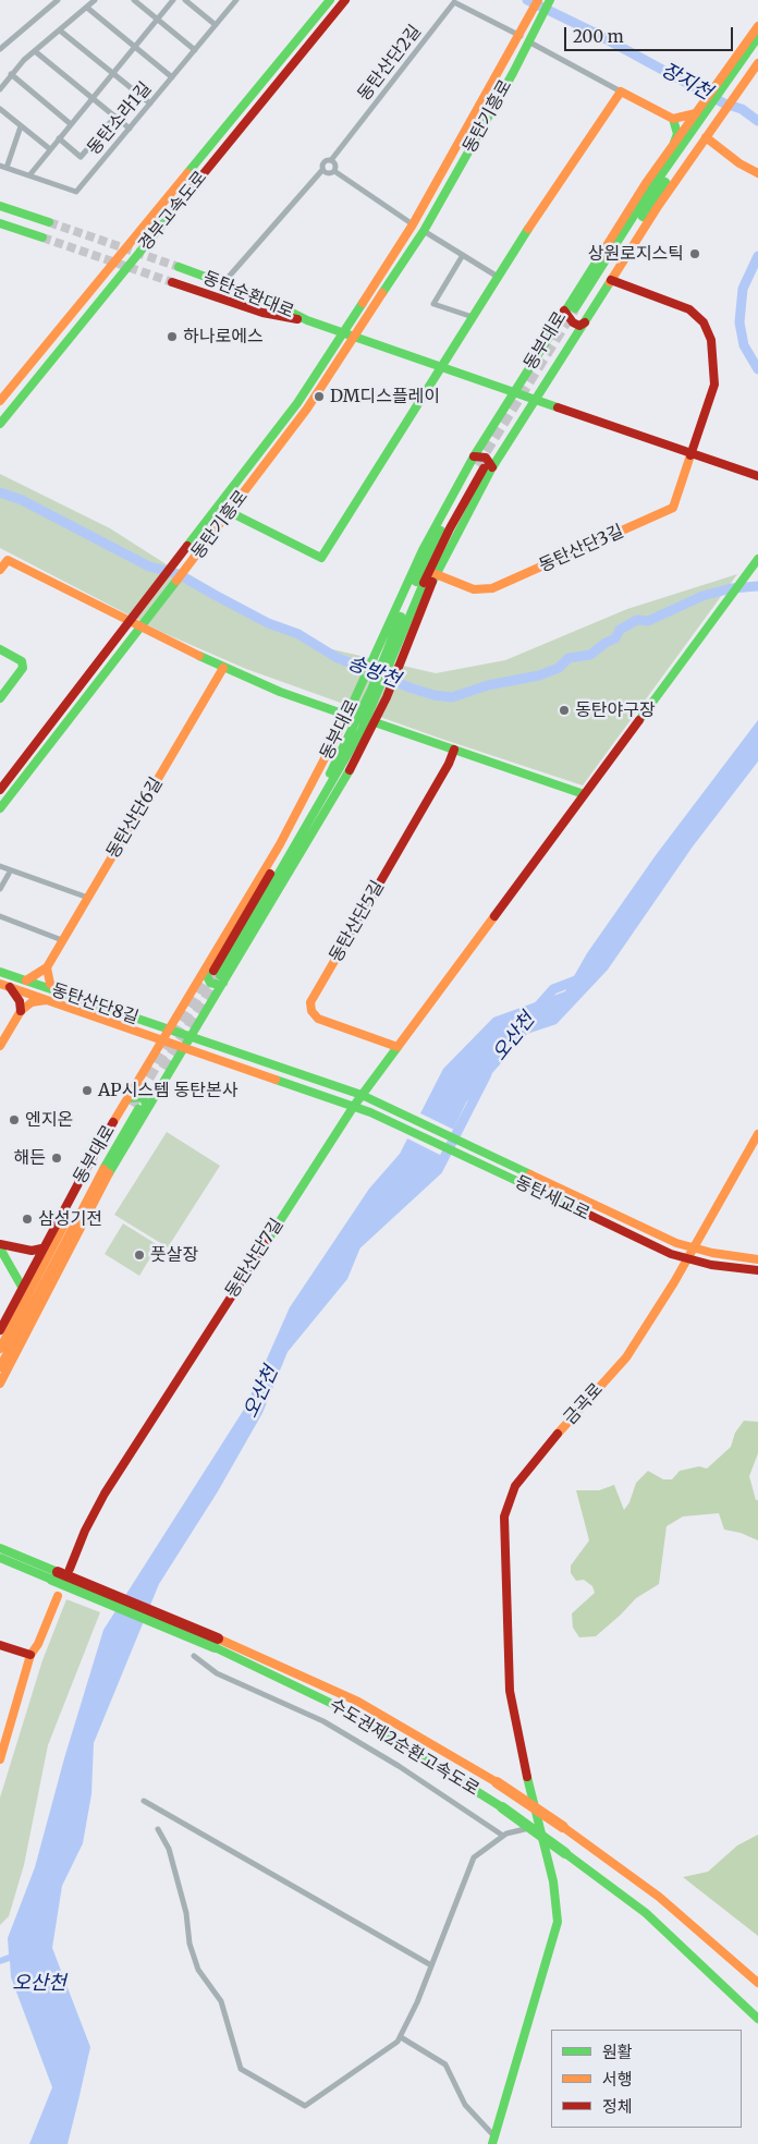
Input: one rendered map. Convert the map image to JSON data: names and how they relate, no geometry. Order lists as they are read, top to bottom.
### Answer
{
  "streets": {
    "main road": [
      "동탄기흥로",
      "경부고속도로",
      "동탄순환대로",
      "동부대로",
      "동탄산단3길",
      "동탄산단6길",
      "동탄산단5길",
      "동탄산단8길",
      "동탄세교로",
      "동탄산단7길",
      "금곡로",
      "수도권제2순환고속도로"
    ],
    "street": ["동탄산단2길", "동탄소라1길"]
  },
  "crossings": [
    ["동탄산단2길", "동탄기흥로"],
    ["동부대로", "동탄산단3길"],
    ["동부대로", "동탄산단8길"],
    ["동탄세교로", "동탄산단7길"],
    ["동탄세교로", "금곡로"]
  ],
  "water": ["장지천", "송방천", "오산천"],
  "places": [
    "상원로지스틱",
    "하나로에스",
    "DM디스플레이",
    "동탄야구장",
    "AP시스템 동탄본사",
    "엔지온",
    "해든",
    "삼성기전",
    "풋살장"
  ],
  "legend": ["원활", "서행", "정체"],
  "scale_bar": "200 m"
}
